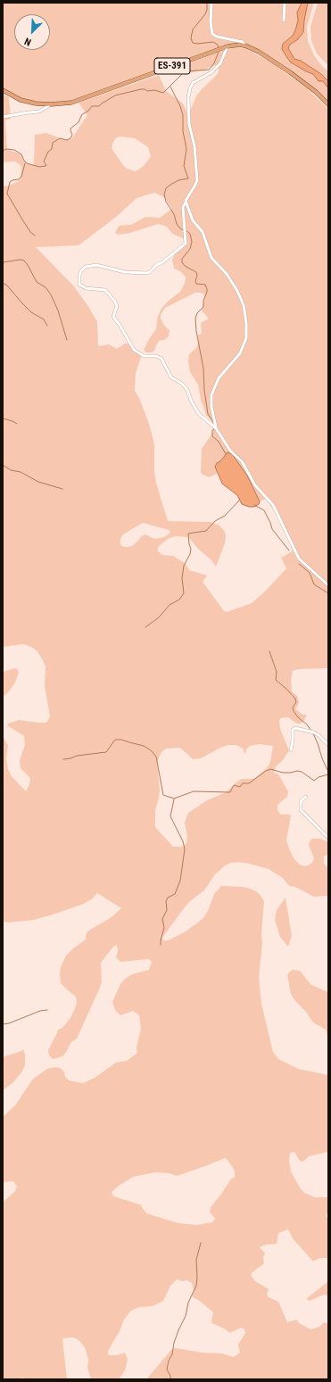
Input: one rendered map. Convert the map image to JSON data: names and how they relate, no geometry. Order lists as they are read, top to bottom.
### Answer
{
  "streets": {
    "main road": ["ES-391"]
  },
  "north": "bottom left"
}
